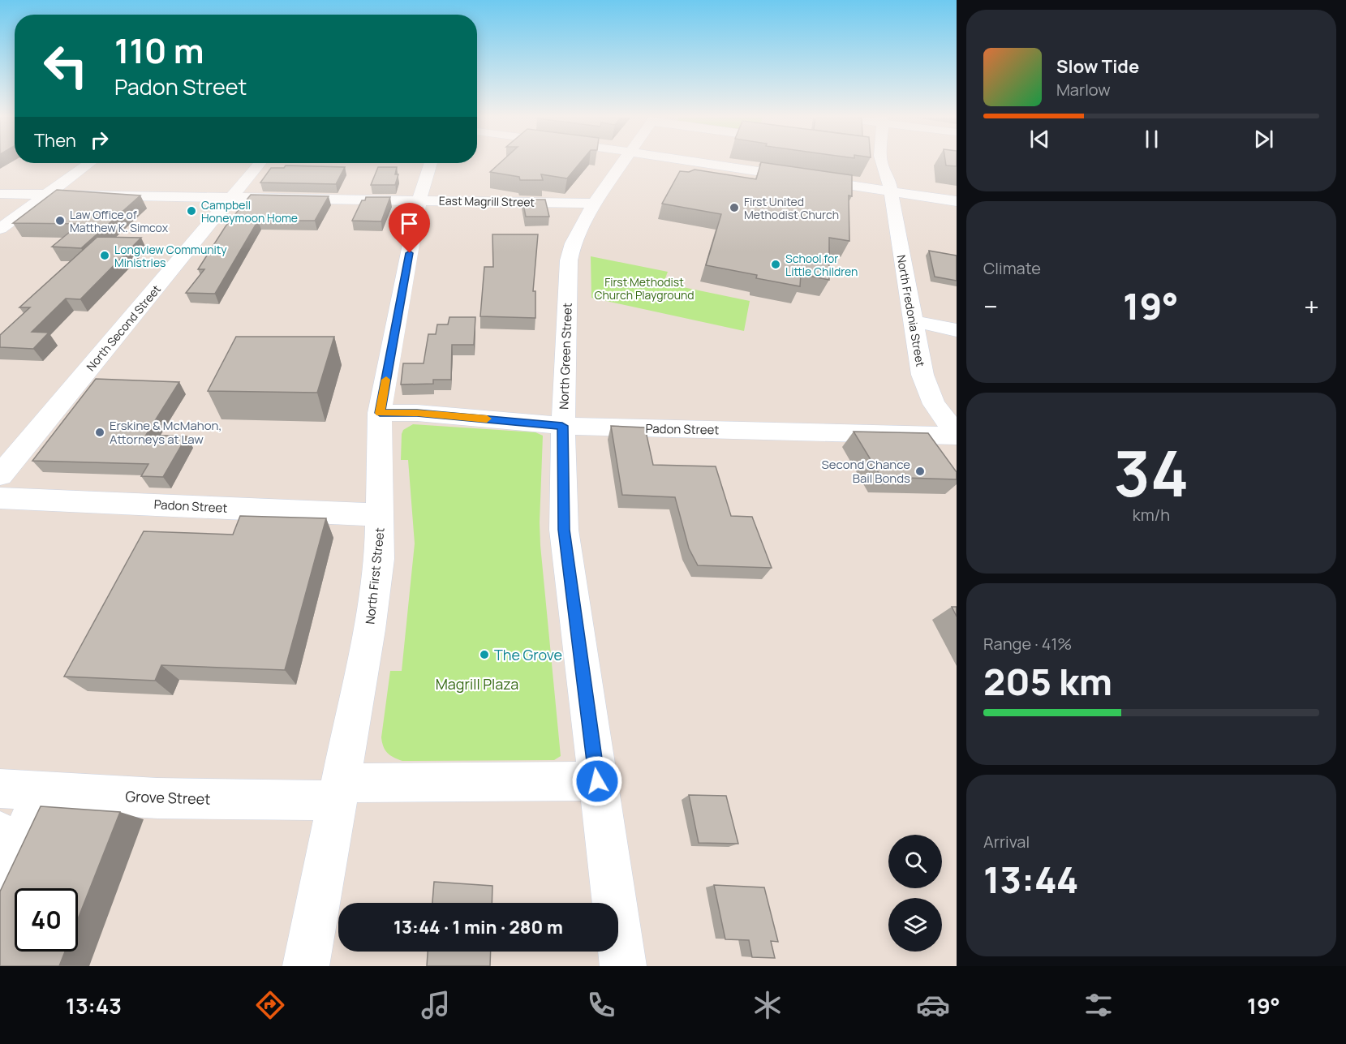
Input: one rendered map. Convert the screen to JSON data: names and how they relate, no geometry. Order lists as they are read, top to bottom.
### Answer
{
  "streets": {
    "street": [
      "East Magrill Street",
      "North Fredonia Street",
      "North Second Street",
      "North Green Street",
      "Padon Street",
      "North First Street",
      "Grove Street"
    ]
  },
  "crossings": [
    ["East Magrill Street", "North Second Street"],
    ["East Magrill Street", "North Green Street"],
    ["East Magrill Street", "North First Street"],
    ["North Fredonia Street", "Padon Street"],
    ["North Green Street", "Padon Street"],
    ["North Green Street", "Grove Street"],
    ["Padon Street", "North First Street"],
    ["North First Street", "Grove Street"]
  ],
  "parks": ["First Methodist Church Playground", "Magrill Plaza"],
  "places": [
    "First United Methodist Church",
    "Campbell Honeymoon Home",
    "Law Office of Matthew K. Simcox",
    "Longview Community Ministries",
    "School for Little Children",
    "Erskine & McMahon, Attorneys at Law",
    "Second Chance Bail Bonds",
    "The Grove"
  ],
  "page": {
    "turn": ["110 m", "Padon Street"],
    "song": ["Slow Tide", "Marlow"],
    "then": "Then",
    "tile": [
      "Climate",
      ["34", "km/h"],
      ["Range · 41%", "205 km"],
      ["Arrival", "13:44"]
    ],
    "heat": ["−", "19°", "+"],
    "limit": "40",
    "trip": "13:44 · 1 min · 280 m",
    "tabs": ["13:43", "19°"]
  }
}
